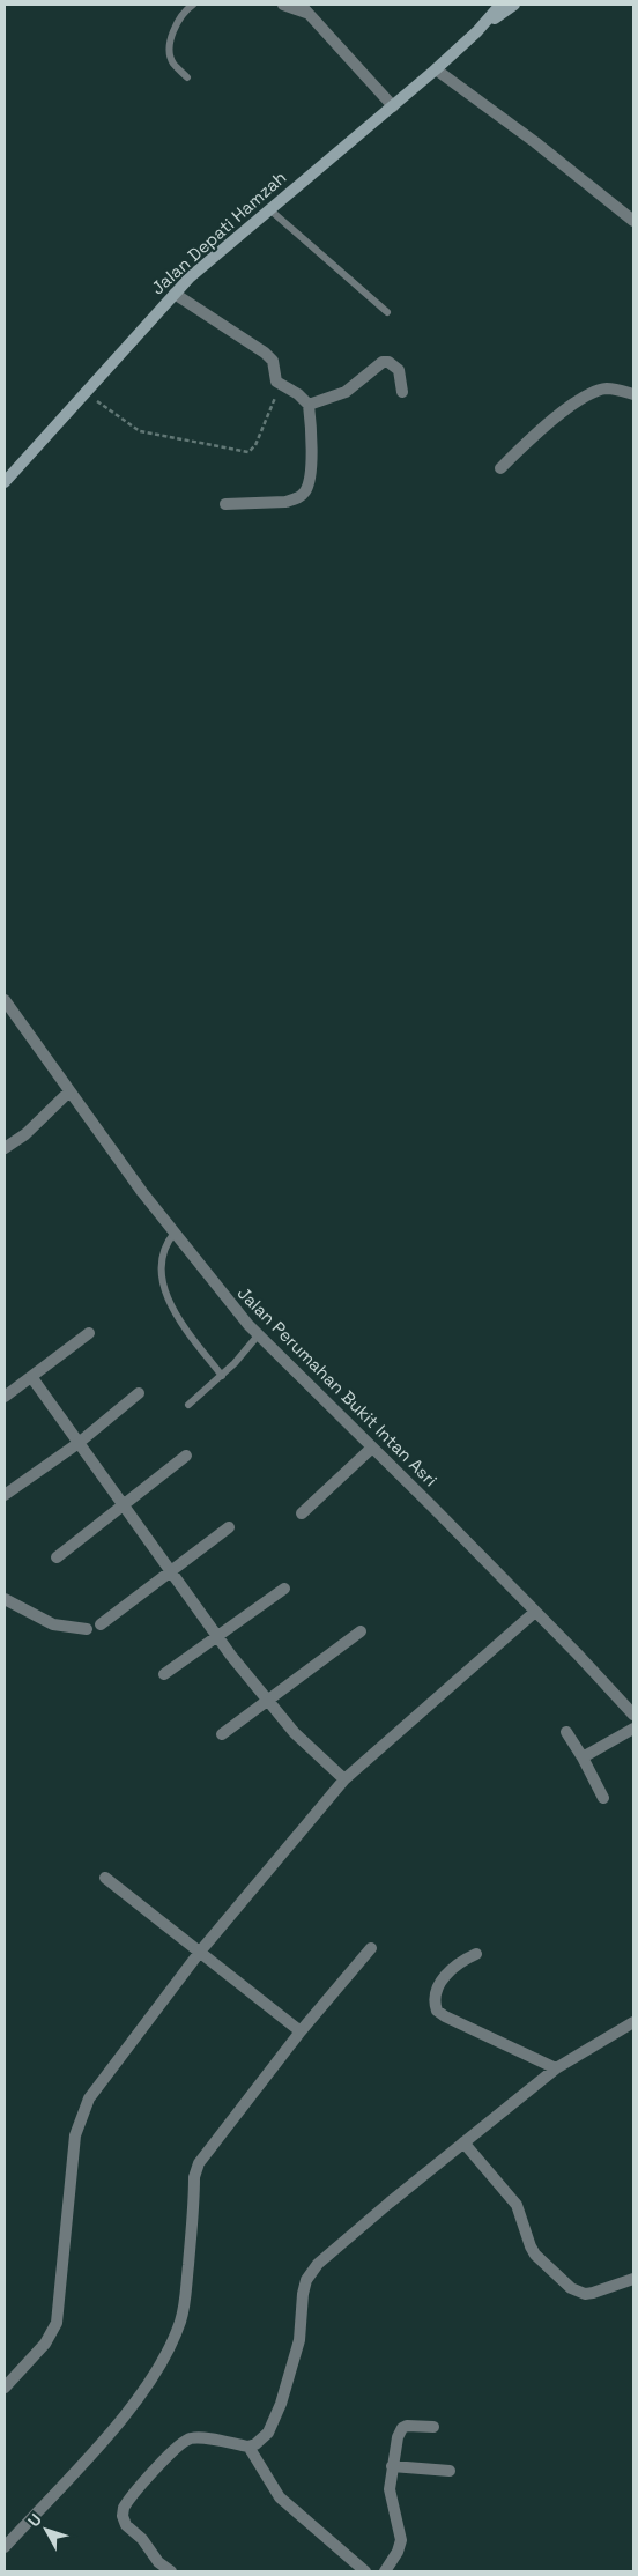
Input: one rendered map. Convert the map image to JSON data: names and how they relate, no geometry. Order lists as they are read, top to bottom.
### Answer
{
  "streets": {
    "main road": ["Jalan Depati Hamzah"],
    "street": ["Jalan Perumahan Bukit Intan Asri"]
  },
  "north": "top left"
}
